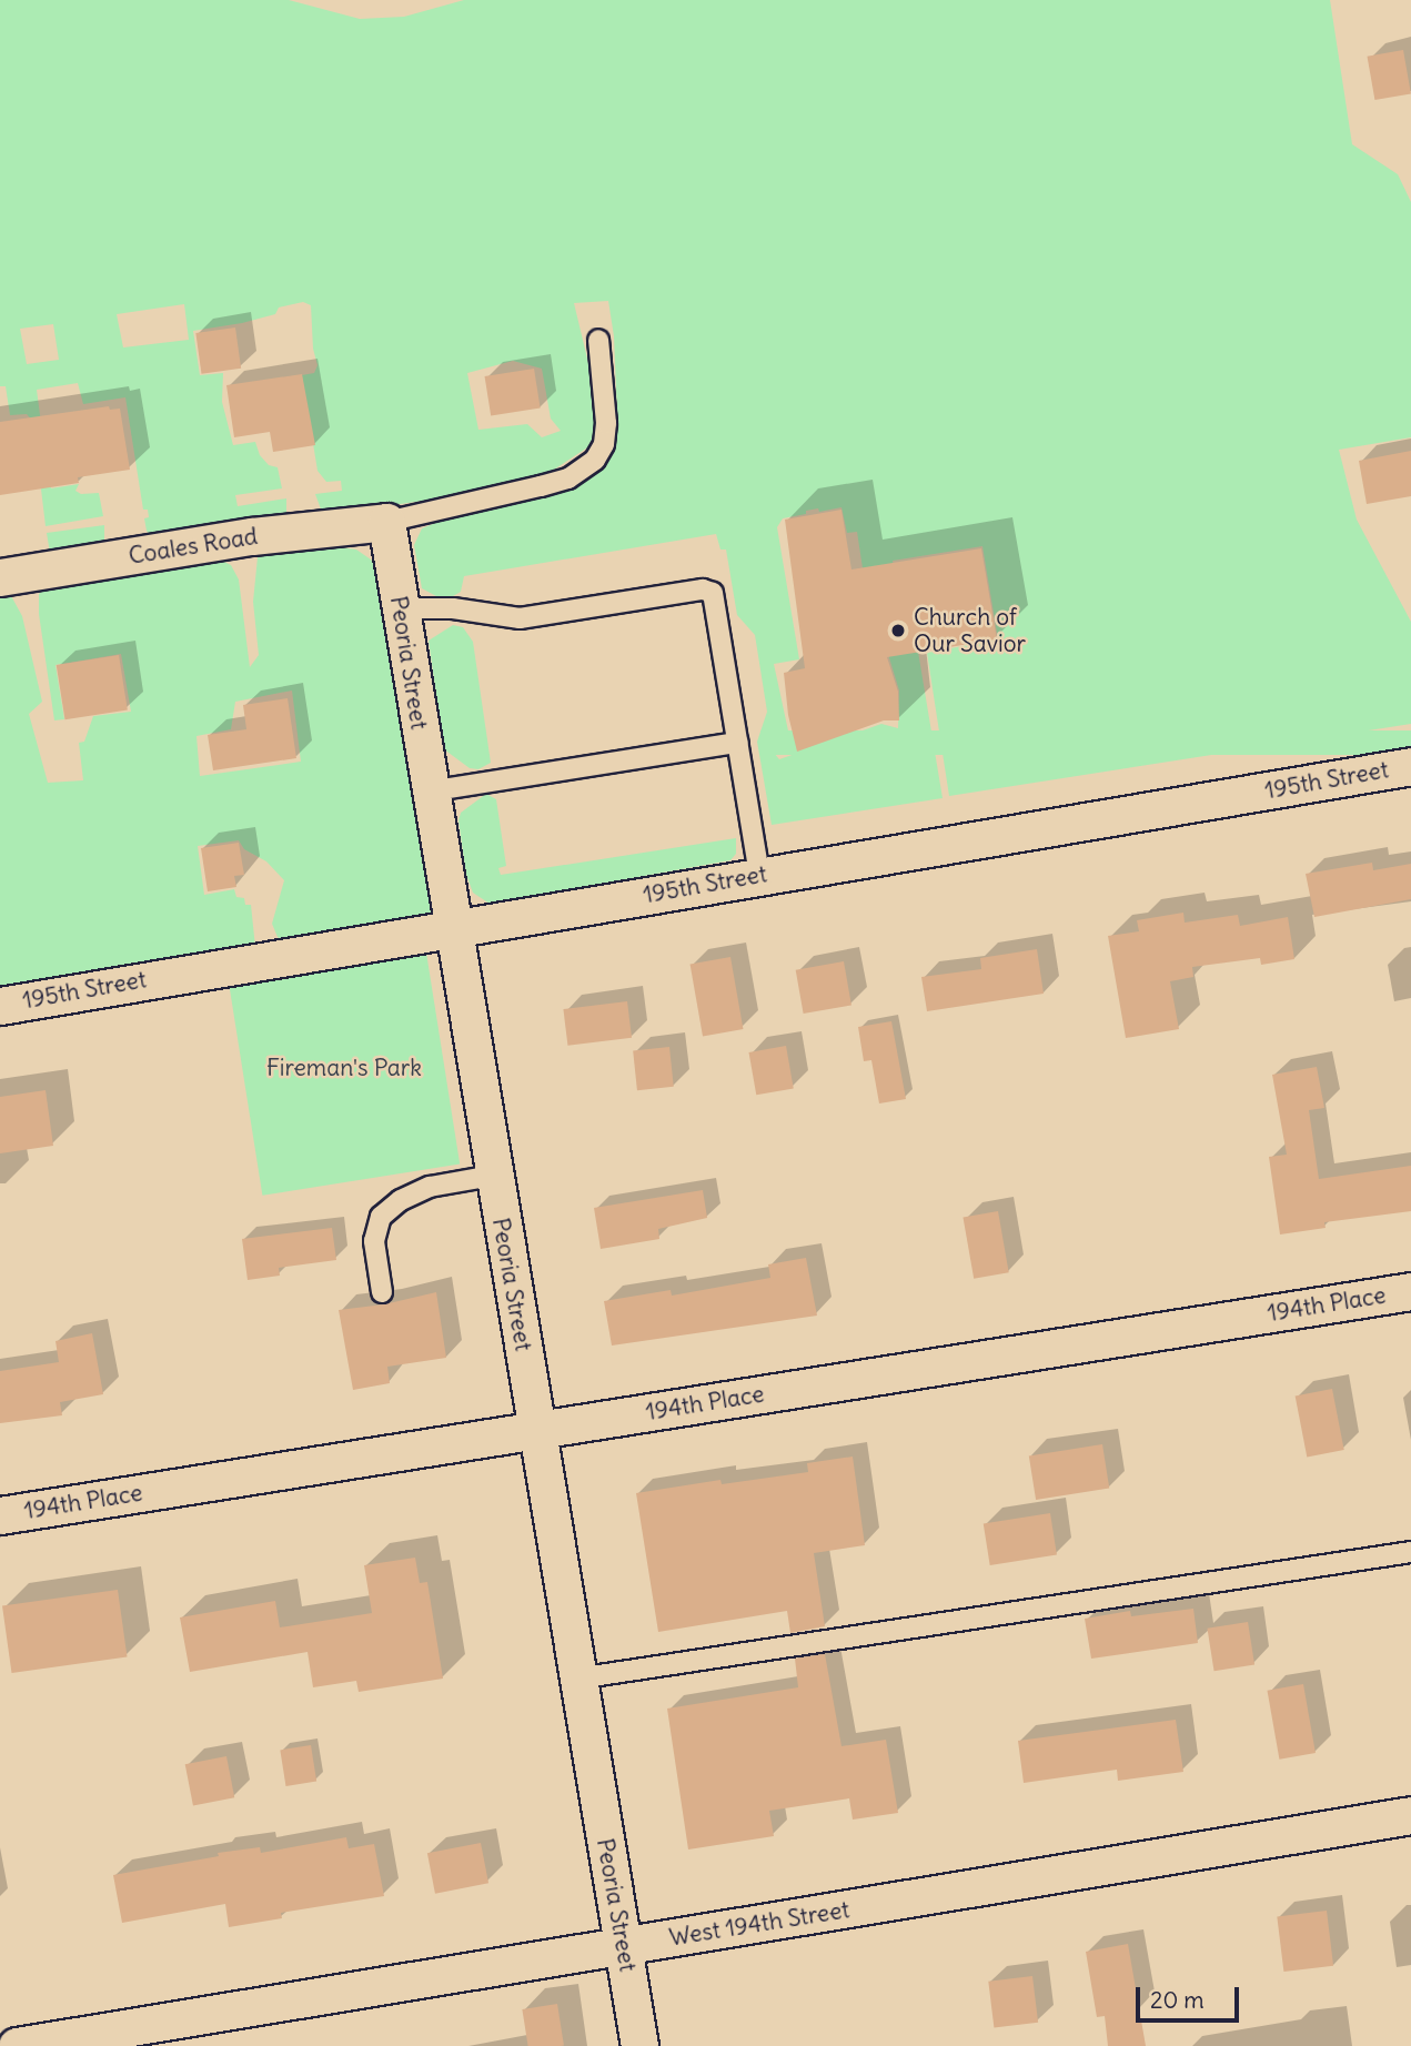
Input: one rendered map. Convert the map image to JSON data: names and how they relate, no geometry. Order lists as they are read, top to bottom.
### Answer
{
  "streets": {
    "street": [
      "Coales Road",
      "Peoria Street",
      "195th Street",
      "194th Place",
      "West 194th Street"
    ]
  },
  "crossings": [
    ["Coales Road", "Peoria Street"],
    ["Peoria Street", "195th Street"],
    ["Peoria Street", "194th Place"],
    ["Peoria Street", "West 194th Street"]
  ],
  "parks": ["Fireman's Park"],
  "places": ["Church of Our Savior"],
  "scale_bar": "20 m"
}
